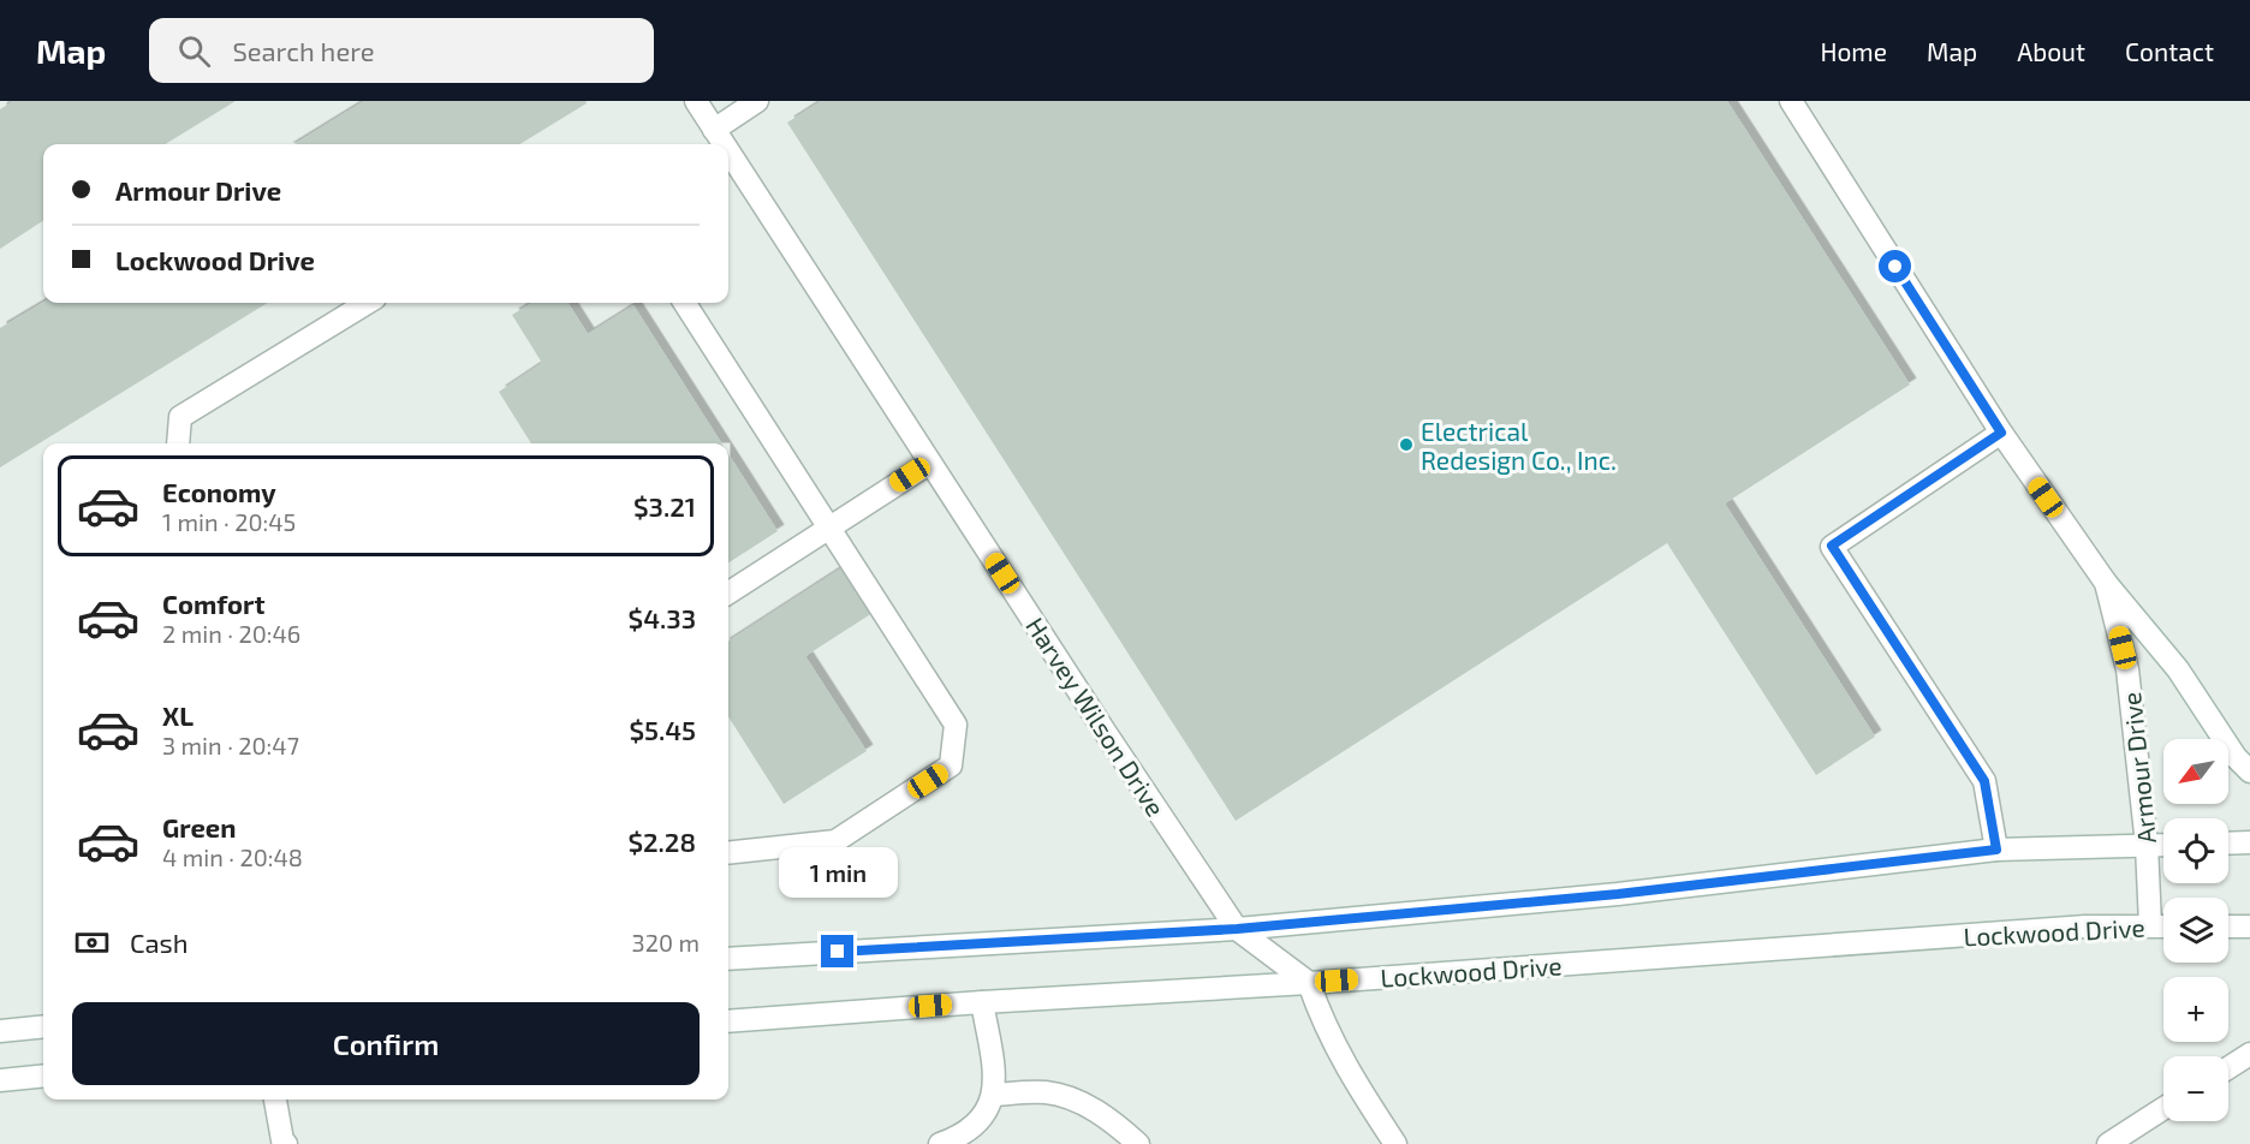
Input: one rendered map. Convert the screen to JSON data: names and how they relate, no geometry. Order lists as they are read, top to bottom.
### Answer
{
  "streets": {
    "main road": ["Harvey Wilson Drive", "Armour Drive", "Lockwood Drive"]
  },
  "crossings": [
    ["Harvey Wilson Drive", "Lockwood Drive"],
    ["Armour Drive", "Lockwood Drive"]
  ],
  "places": ["Electrical Redesign Co., Inc."],
  "north": "bottom left",
  "page": {
    "header": "Map",
    "search": "Search here",
    "nav": [
      "Home",
      "Map",
      "About",
      "Contact"
    ],
    "banner": ["Armour Drive", "Lockwood Drive"],
    "list": [
      {
        "name": "Economy",
        "note": "1 min · 20:45",
        "value": "$3.21"
      },
      {
        "name": "Comfort",
        "note": "2 min · 20:46",
        "value": "$4.33"
      },
      {
        "name": "XL",
        "note": "3 min · 20:47",
        "value": "$5.45"
      },
      {
        "name": "Green",
        "note": "4 min · 20:48",
        "value": "$2.28"
      }
    ],
    "map_buttons": ["+", "−"],
    "bubble": "1 min",
    "pay": ["Cash", "320 m"],
    "buttons": "Confirm"
  }
}
